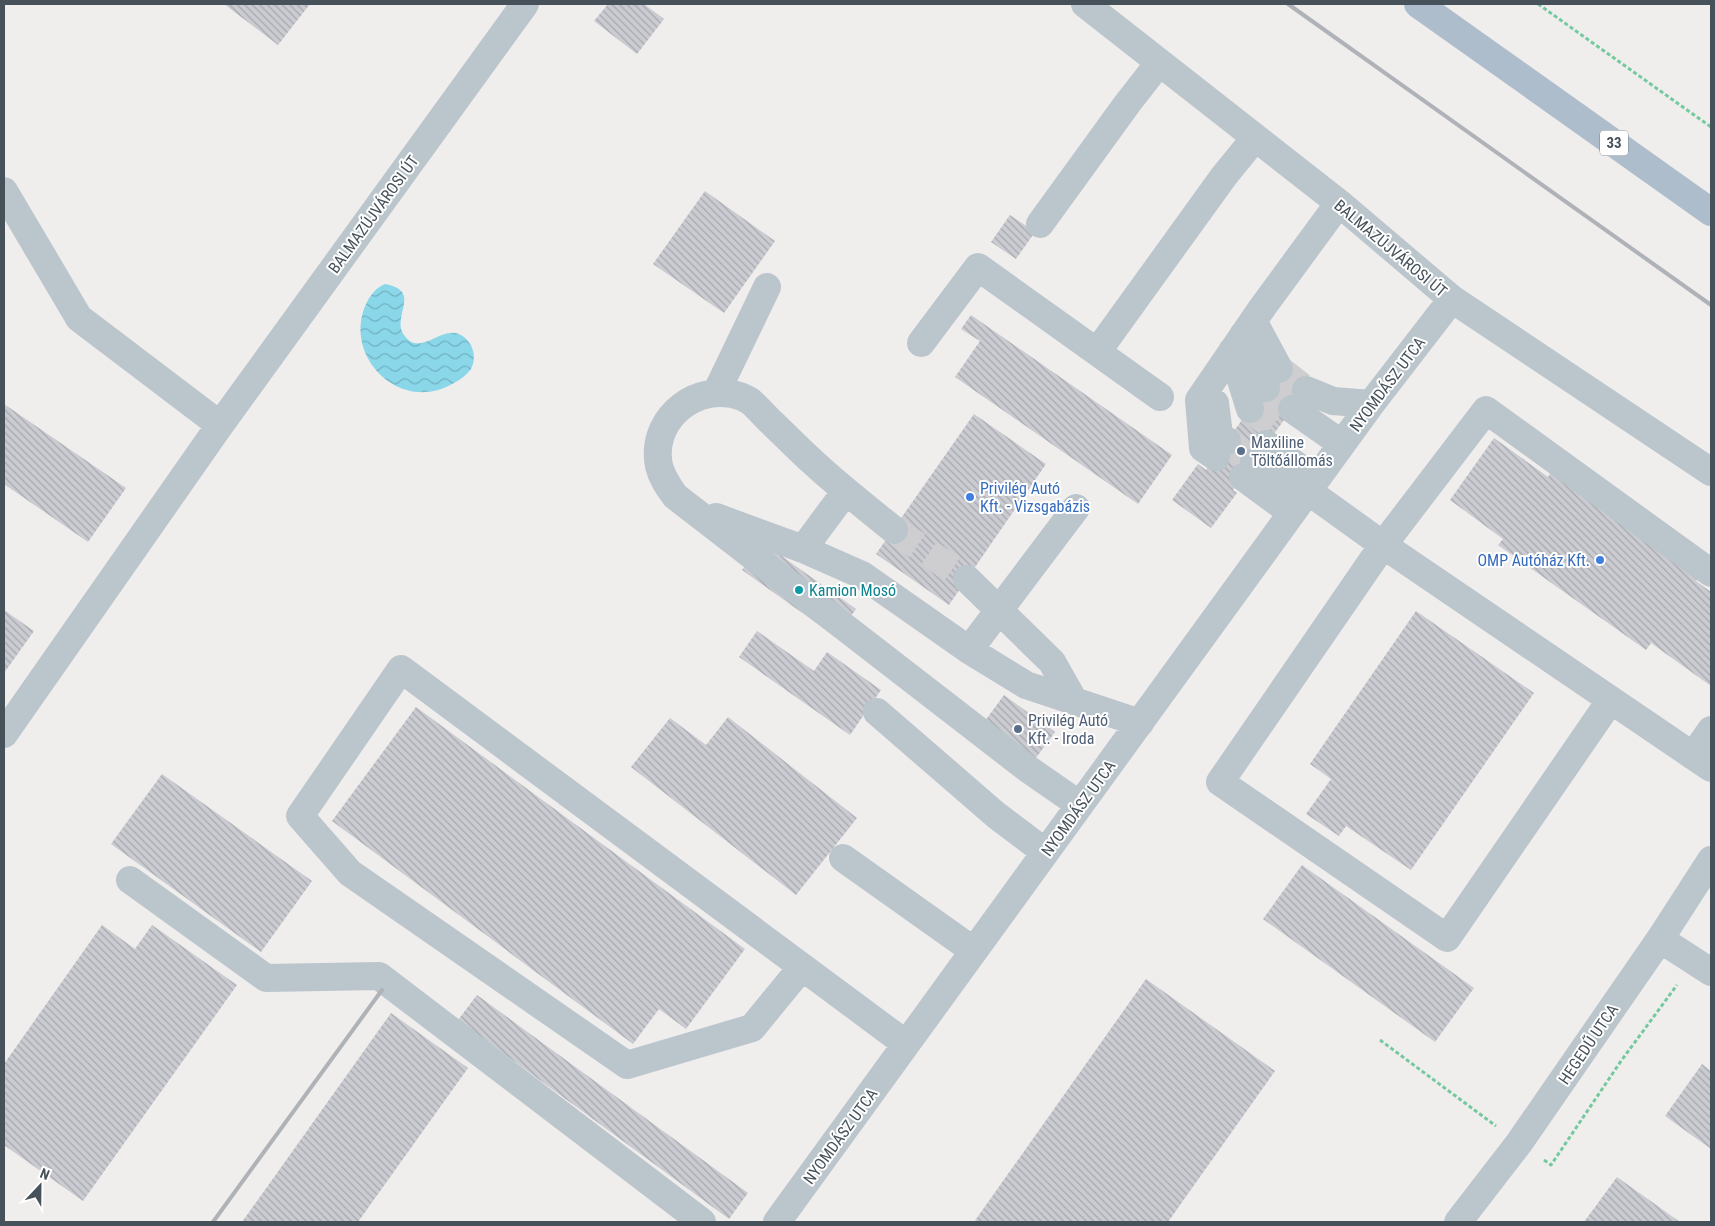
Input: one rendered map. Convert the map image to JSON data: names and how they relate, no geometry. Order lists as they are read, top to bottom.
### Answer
{
  "streets": {
    "main road": ["33"],
    "street": ["BALMAZÚJVÁROSI ÚT", "NYOMDÁSZ UTCA", "HEGEDŰ UTCA"]
  },
  "crossings": [
    ["BALMAZÚJVÁROSI ÚT", "NYOMDÁSZ UTCA"]
  ],
  "places": [
    "Maxiline Töltőállomás",
    "Privilég Autó Kft. - Vizsgabázis",
    "OMP Autóház Kft.",
    "Kamion Mosó",
    "Privilég Autó Kft. - Iroda"
  ],
  "north": "top"
}
